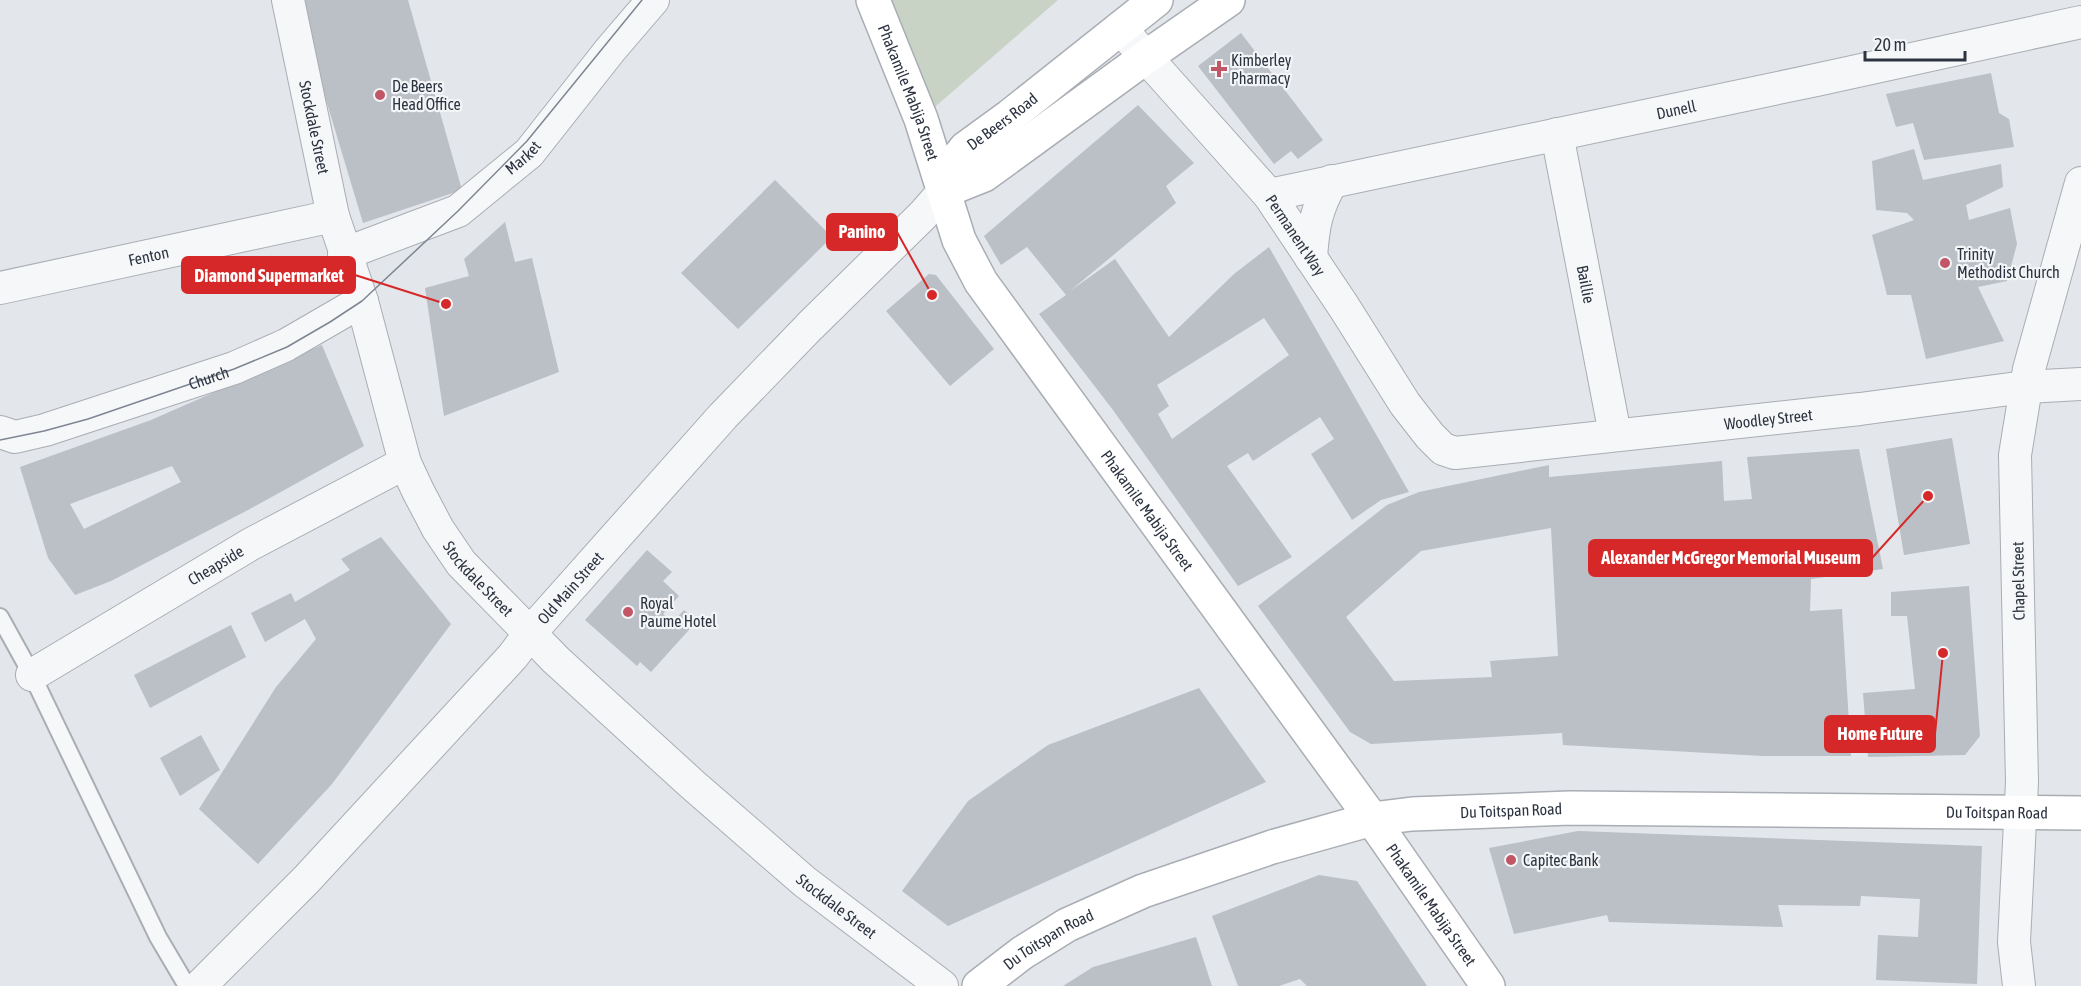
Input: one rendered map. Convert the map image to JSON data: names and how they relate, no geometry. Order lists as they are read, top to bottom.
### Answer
{
  "streets": {
    "street": [
      "Phakamile Mabija Street",
      "Dunell",
      "De Beers Road",
      "Stockdale Street",
      "Market",
      "Permanent Way",
      "Fenton",
      "Baillie",
      "Church",
      "Woodley Street",
      "Cheapside",
      "Chapel Street",
      "Old Main Street",
      "Du Toitspan Road"
    ]
  },
  "crossings": [
    ["Phakamile Mabija Street", "De Beers Road"],
    ["Phakamile Mabija Street", "Old Main Street"],
    ["Phakamile Mabija Street", "Du Toitspan Road"],
    ["Dunell", "Permanent Way"],
    ["Dunell", "Baillie"],
    ["De Beers Road", "Permanent Way"],
    ["De Beers Road", "Old Main Street"],
    ["Stockdale Street", "Market"],
    ["Stockdale Street", "Fenton"],
    ["Stockdale Street", "Church"],
    ["Stockdale Street", "Cheapside"],
    ["Stockdale Street", "Old Main Street"],
    ["Permanent Way", "Woodley Street"],
    ["Baillie", "Woodley Street"],
    ["Woodley Street", "Chapel Street"],
    ["Chapel Street", "Du Toitspan Road"]
  ],
  "places": {
    "health": ["Kimberley Pharmacy"],
    "other": [
      "De Beers Head Office",
      "Trinity Methodist Church",
      "Panino",
      "Diamond Supermarket",
      "Alexander McGregor Memorial Museum",
      "Royal Paume Hotel",
      "Home Future",
      "Capitec Bank"
    ]
  },
  "scale_bar": "20 m"
}
